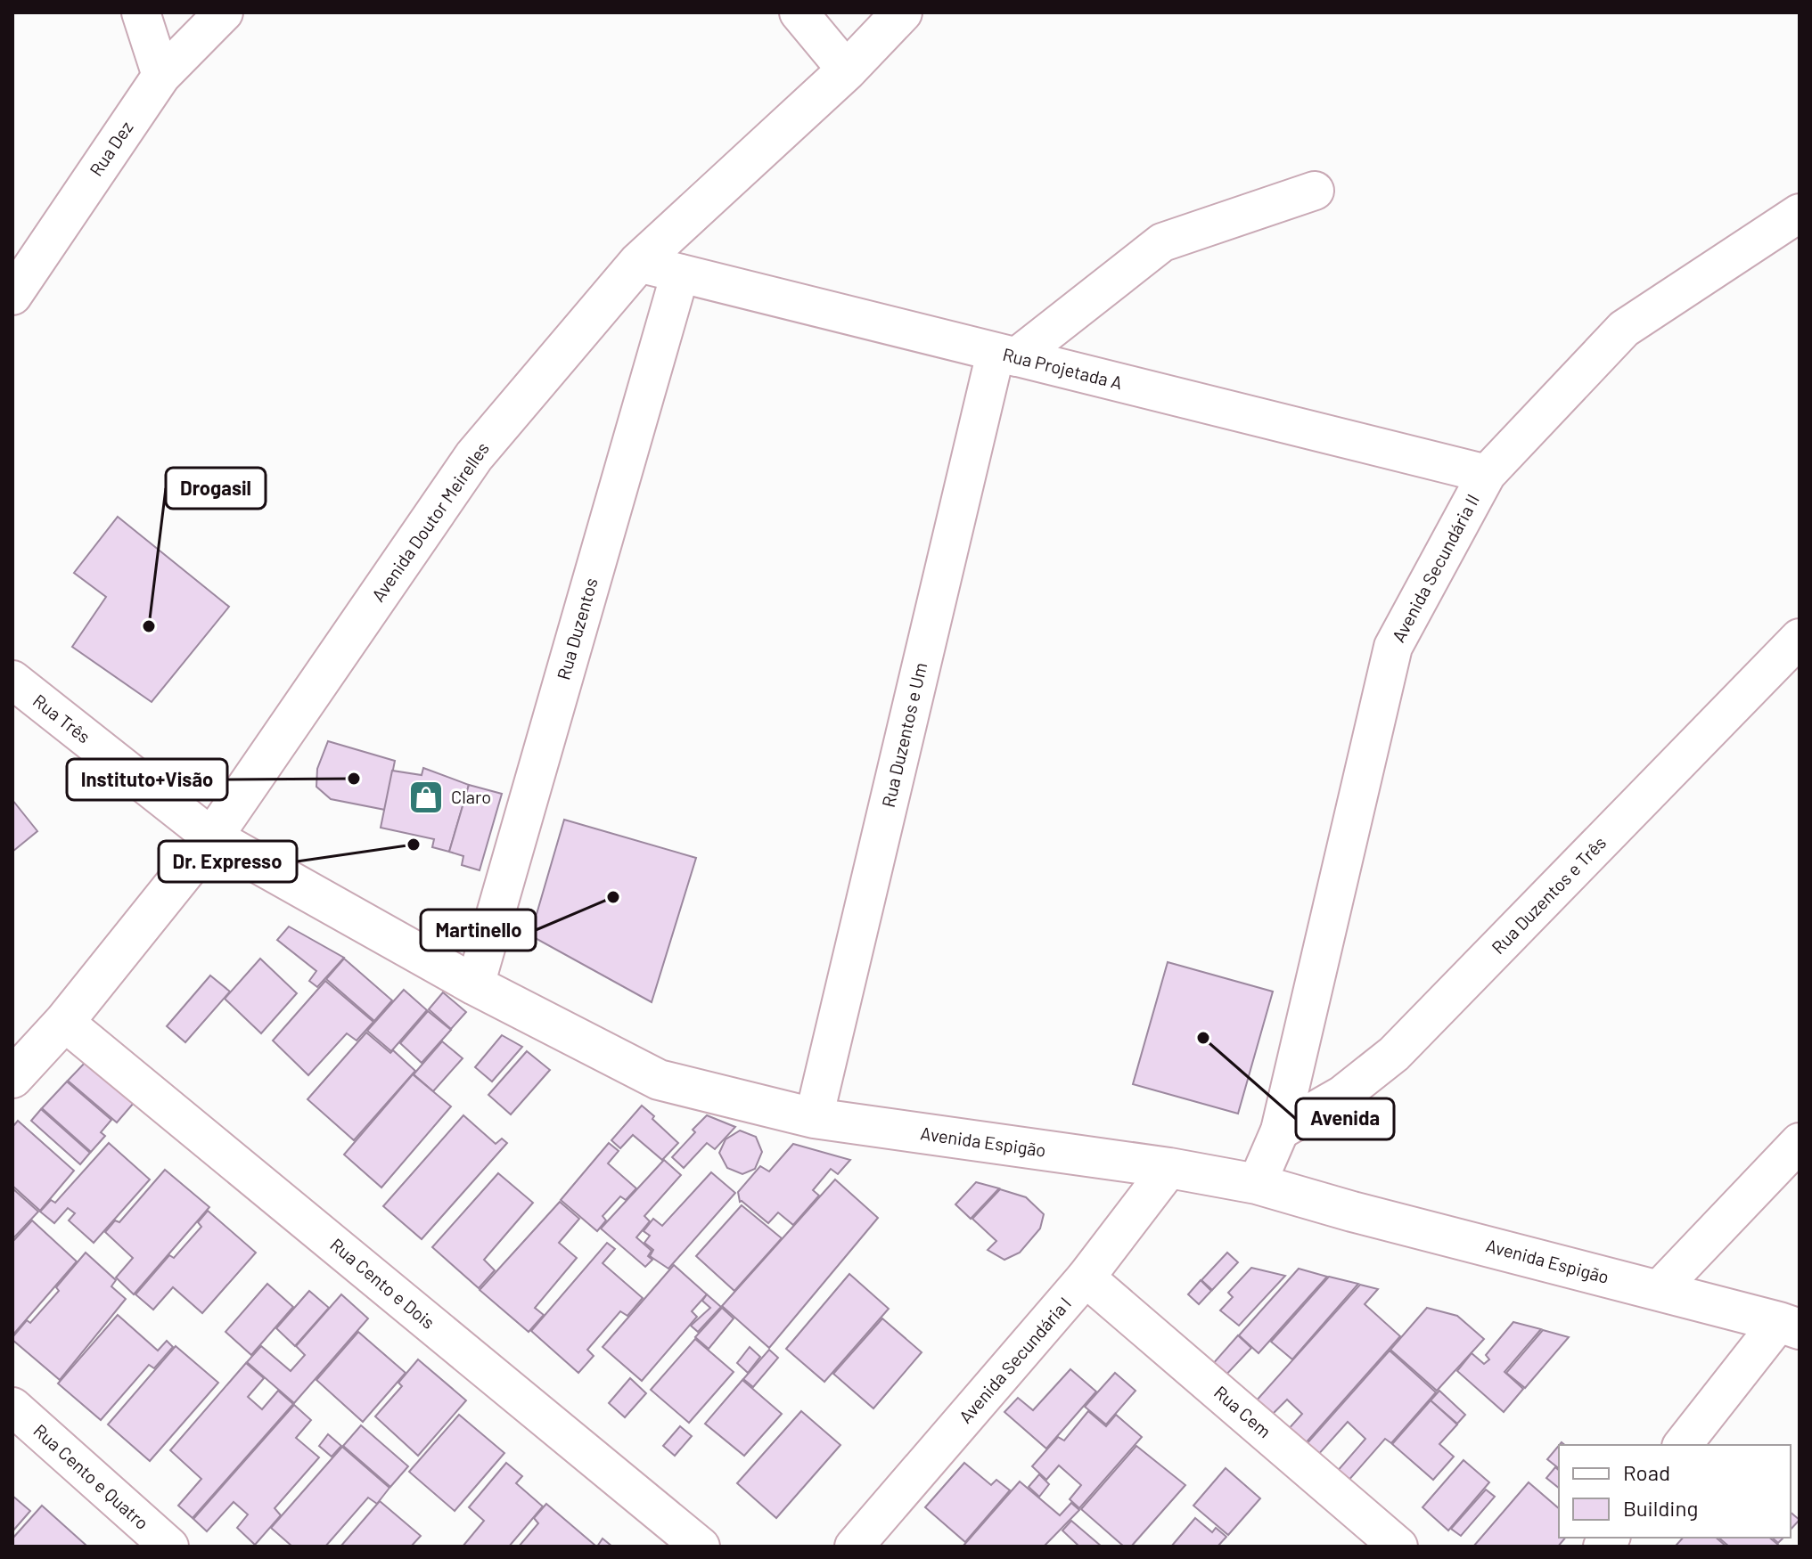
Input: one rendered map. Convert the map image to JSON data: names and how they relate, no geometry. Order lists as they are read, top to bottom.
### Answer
{
  "streets": {
    "street": [
      "Rua Dez",
      "Rua Projetada A",
      "Avenida Doutor Meirelles",
      "Avenida Secundária II",
      "Rua Duzentos",
      "Rua Três",
      "Rua Duzentos e Um",
      "Rua Duzentos e Três",
      "Avenida Espigão",
      "Rua Cento e Dois",
      "Avenida Secundária I",
      "Rua Cem",
      "Rua Cento e Quatro"
    ]
  },
  "crossings": [
    ["Rua Projetada A", "Avenida Doutor Meirelles"],
    ["Rua Projetada A", "Avenida Secundária II"],
    ["Rua Projetada A", "Rua Duzentos"],
    ["Rua Projetada A", "Rua Duzentos e Um"],
    ["Avenida Doutor Meirelles", "Rua Três"],
    ["Avenida Doutor Meirelles", "Avenida Espigão"],
    ["Avenida Doutor Meirelles", "Rua Cento e Dois"],
    ["Avenida Secundária II", "Rua Duzentos e Três"],
    ["Avenida Secundária II", "Avenida Espigão"],
    ["Rua Duzentos", "Avenida Espigão"],
    ["Rua Três", "Avenida Espigão"],
    ["Rua Duzentos e Um", "Avenida Espigão"],
    ["Avenida Espigão", "Avenida Secundária I"],
    ["Avenida Secundária I", "Rua Cem"]
  ],
  "places": {
    "other": [
      "Drogasil",
      "Instituto+Visão",
      "Dr. Expresso",
      "Martinello",
      "Avenida"
    ],
    "shop": ["Claro"]
  },
  "legend": ["Road", "Building"]
}
